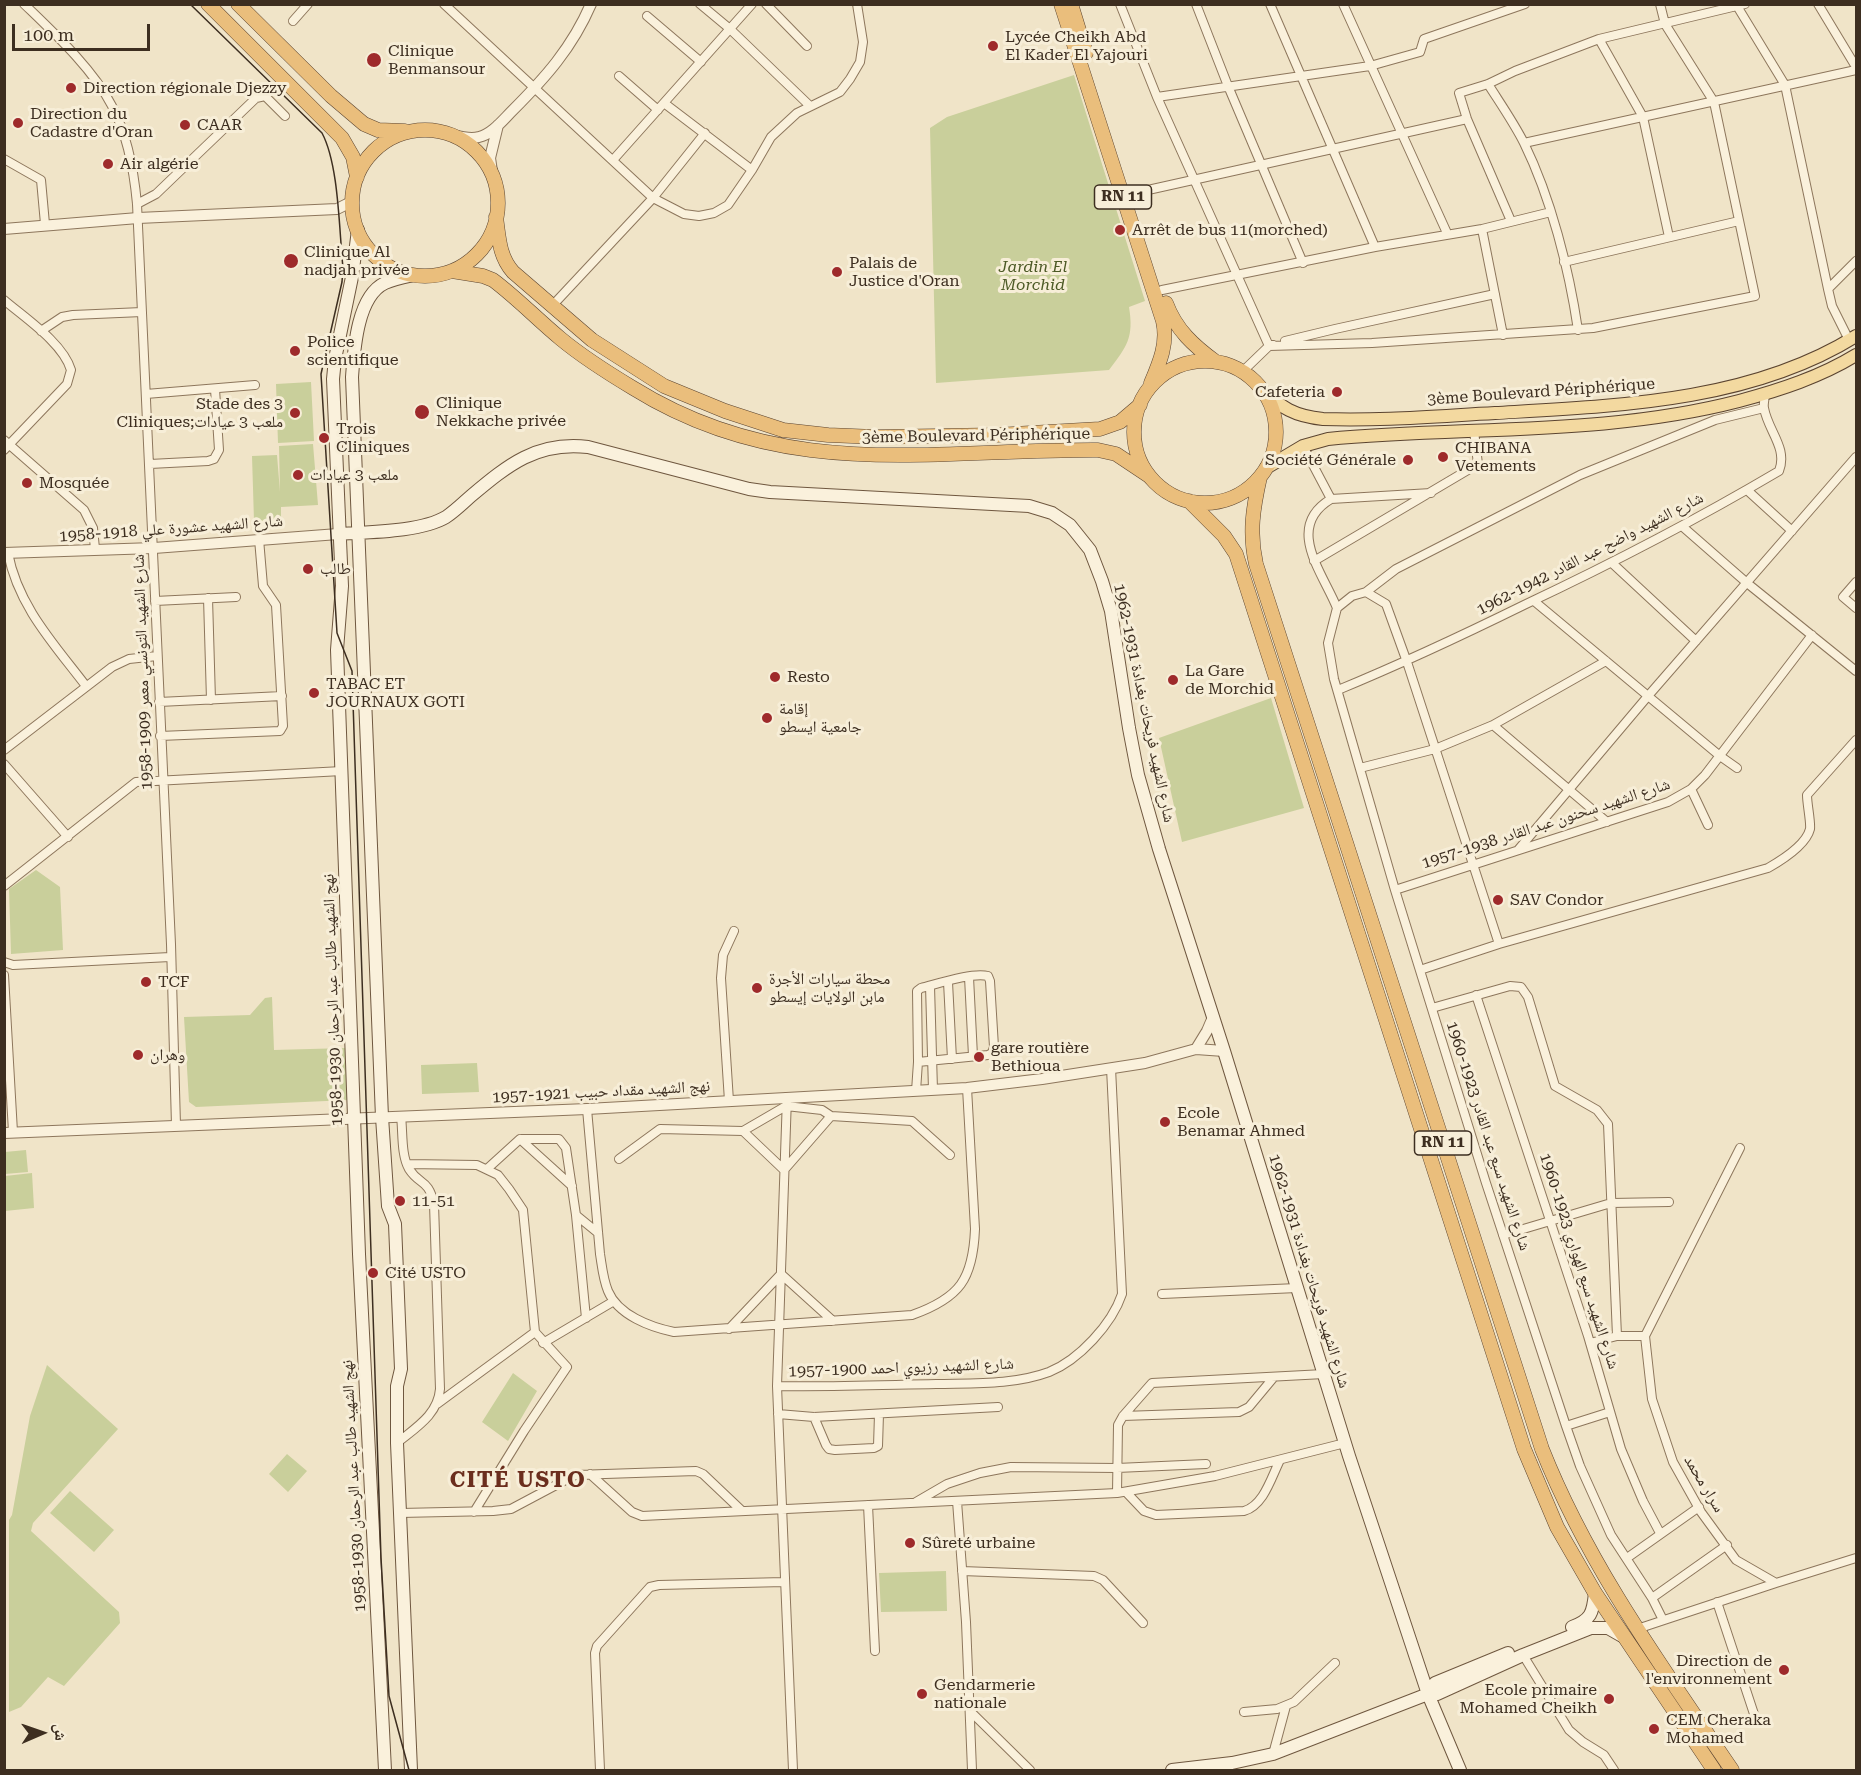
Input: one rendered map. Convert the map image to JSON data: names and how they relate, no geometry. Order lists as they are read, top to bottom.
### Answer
{
  "streets": {
    "highway": ["RN 11", "3ème Boulevard Périphérique"],
    "main road": ["شارع الشهيد فريحات بغدادة 1931-1962", "نهج الشهيد طالب عبد الرحمان 1930-1958"],
    "street": [
      "شارع الشهيد عشورة علي 1918-1958",
      "شارع الشهيد واضح عبد القادر 1942-1962",
      "شارع الشهيد التونسي معمر 1909-1958",
      "شارع الشهيد سحنون عبد القادر 1938-1957",
      "نهج الشهيد مقداد حبيب 1921-1957",
      "شارع الشهيد سبع عبد القادر 1923-1960",
      "شارع الشهيد سبع الهواري 1923-1960",
      "شارع الشهيد رزيوي احمد 1900-1957",
      "سرار محمد"
    ]
  },
  "crossings": [
    ["RN 11", "3ème Boulevard Périphérique"],
    ["3ème Boulevard Périphérique", "شارع الشهيد واضح عبد القادر 1942-1962"],
    ["3ème Boulevard Périphérique", "نهج الشهيد طالب عبد الرحمان 1930-1958"],
    ["شارع الشهيد عشورة علي 1918-1958", "شارع الشهيد التونسي معمر 1909-1958"],
    ["شارع الشهيد عشورة علي 1918-1958", "شارع الشهيد فريحات بغدادة 1931-1962"],
    ["شارع الشهيد عشورة علي 1918-1958", "نهج الشهيد طالب عبد الرحمان 1930-1958"],
    ["شارع الشهيد واضح عبد القادر 1942-1962", "شارع الشهيد سبع عبد القادر 1923-1960"],
    ["شارع الشهيد التونسي معمر 1909-1958", "نهج الشهيد مقداد حبيب 1921-1957"],
    ["شارع الشهيد فريحات بغدادة 1931-1962", "نهج الشهيد طالب عبد الرحمان 1930-1958"],
    ["شارع الشهيد سحنون عبد القادر 1938-1957", "شارع الشهيد سبع عبد القادر 1923-1960"],
    ["نهج الشهيد طالب عبد الرحمان 1930-1958", "نهج الشهيد مقداد حبيب 1921-1957"],
    ["نهج الشهيد مقداد حبيب 1921-1957", "شارع الشهيد رزيوي احمد 1900-1957"]
  ],
  "districts": ["CITÉ USTO"],
  "parks": ["Jardin El Morchid"],
  "places": [
    "Lycée Cheikh Abd El Kader El Yajouri",
    "Clinique Benmansour",
    "Direction régionale Djezzy",
    "Direction du Cadastre d'Oran",
    "CAAR",
    "Air algérie",
    "Arrêt de bus 11(morched)",
    "Clinique Al nadjah privée",
    "Palais de Justice d'Oran",
    "Police scientifique",
    "Cafeteria",
    "Clinique Nekkache privée",
    "Stade des 3 Cliniques;ملعب 3 عيادات",
    "Trois Cliniques",
    "CHIBANA Vetements",
    "Société Générale",
    "ملعب 3 عيادات",
    "Mosquée",
    "طالب",
    "Resto",
    "La Gare de Morchid",
    "TABAC ET JOURNAUX GOTI",
    "إقامة جامعية ايسطو",
    "SAV Condor",
    "TCF",
    "محطة سيارات الأجرة مابن الولايات إيسطو",
    "وهران",
    "gare routière Bethioua",
    "Ecole Benamar Ahmed",
    "11-51",
    "Cité USTO",
    "Sûreté urbaine",
    "Direction de l'environnement",
    "Gendarmerie nationale",
    "Ecole primaire Mohamed Cheikh",
    "CEM Cheraka Mohamed"
  ],
  "scale_bar": "100 m",
  "north": "right"
}
